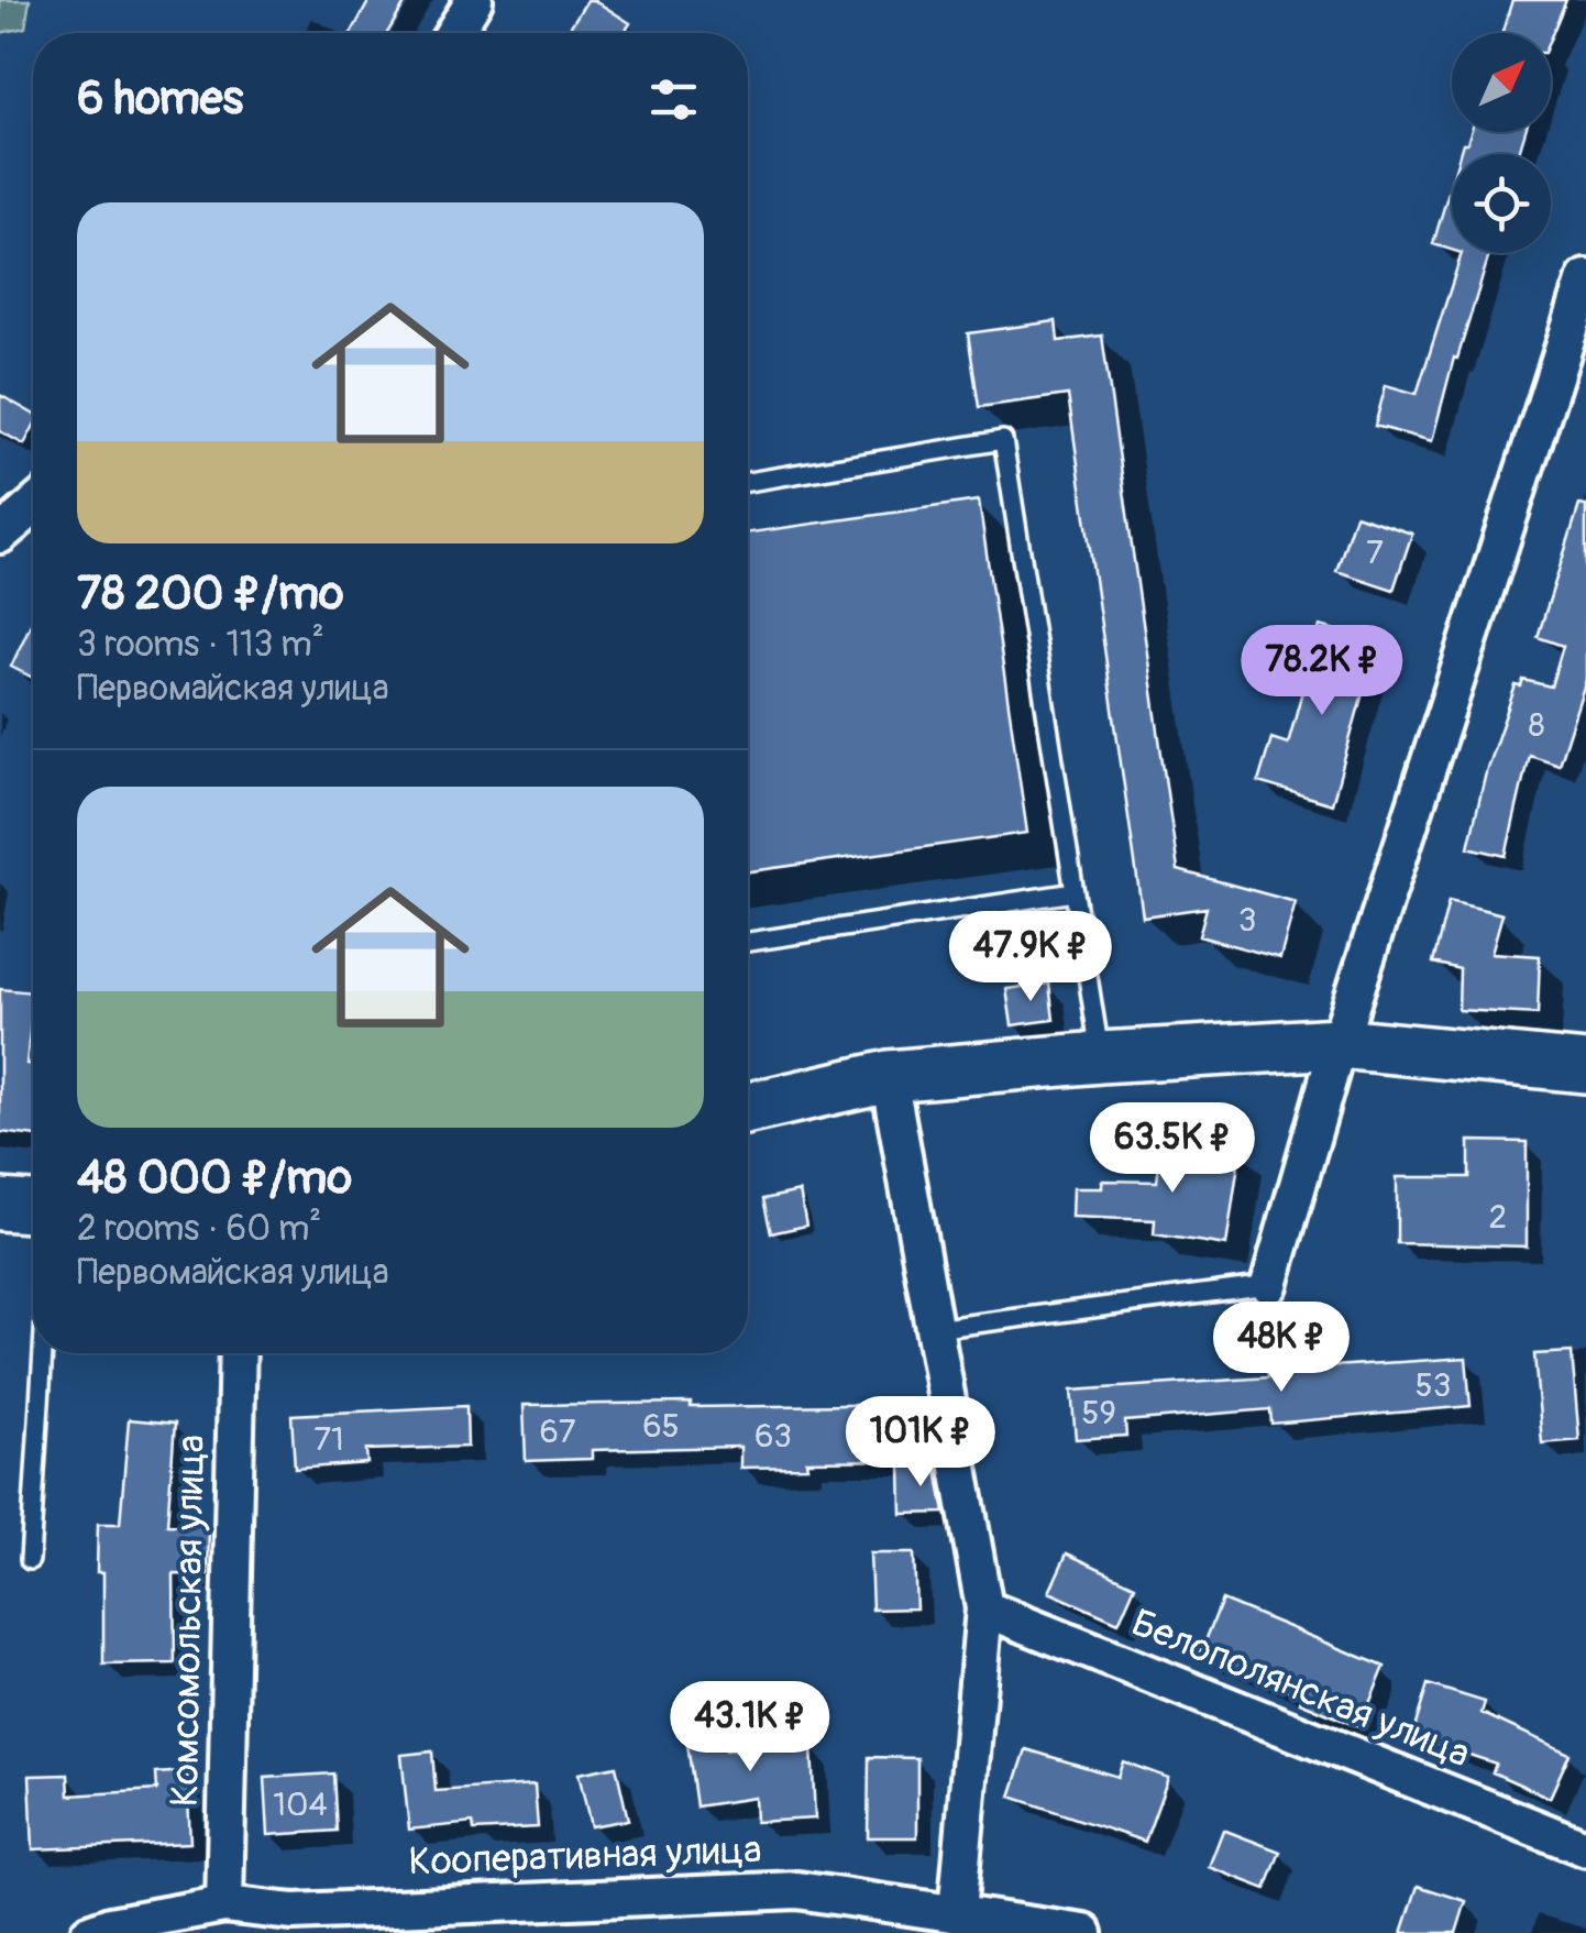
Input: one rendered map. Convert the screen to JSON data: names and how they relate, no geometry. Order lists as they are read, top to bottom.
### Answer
{
  "streets": {
    "street": ["Комсомольская улица", "Белополянская улица", "Кооперативная улица"]
  },
  "crossings": [
    ["Комсомольская улица", "Кооперативная улица"]
  ],
  "house_numbers": [
    "7",
    "8",
    "3",
    "2",
    "53",
    "59",
    "65",
    "67",
    "63",
    "71",
    "104"
  ],
  "north": "top right",
  "page": {
    "heading": "6 homes",
    "list": [
      {
        "name": "78 200 ₽/mo",
        "note": "3 rooms · 113 m² · Первомайская улица"
      },
      {
        "name": "48 000 ₽/mo",
        "note": "2 rooms · 60 m² · Первомайская улица"
      }
    ],
    "price": [
      "78.2K ₽",
      "47.9K ₽",
      "63.5K ₽",
      "48K ₽",
      "101K ₽",
      "43.1K ₽"
    ]
  }
}
